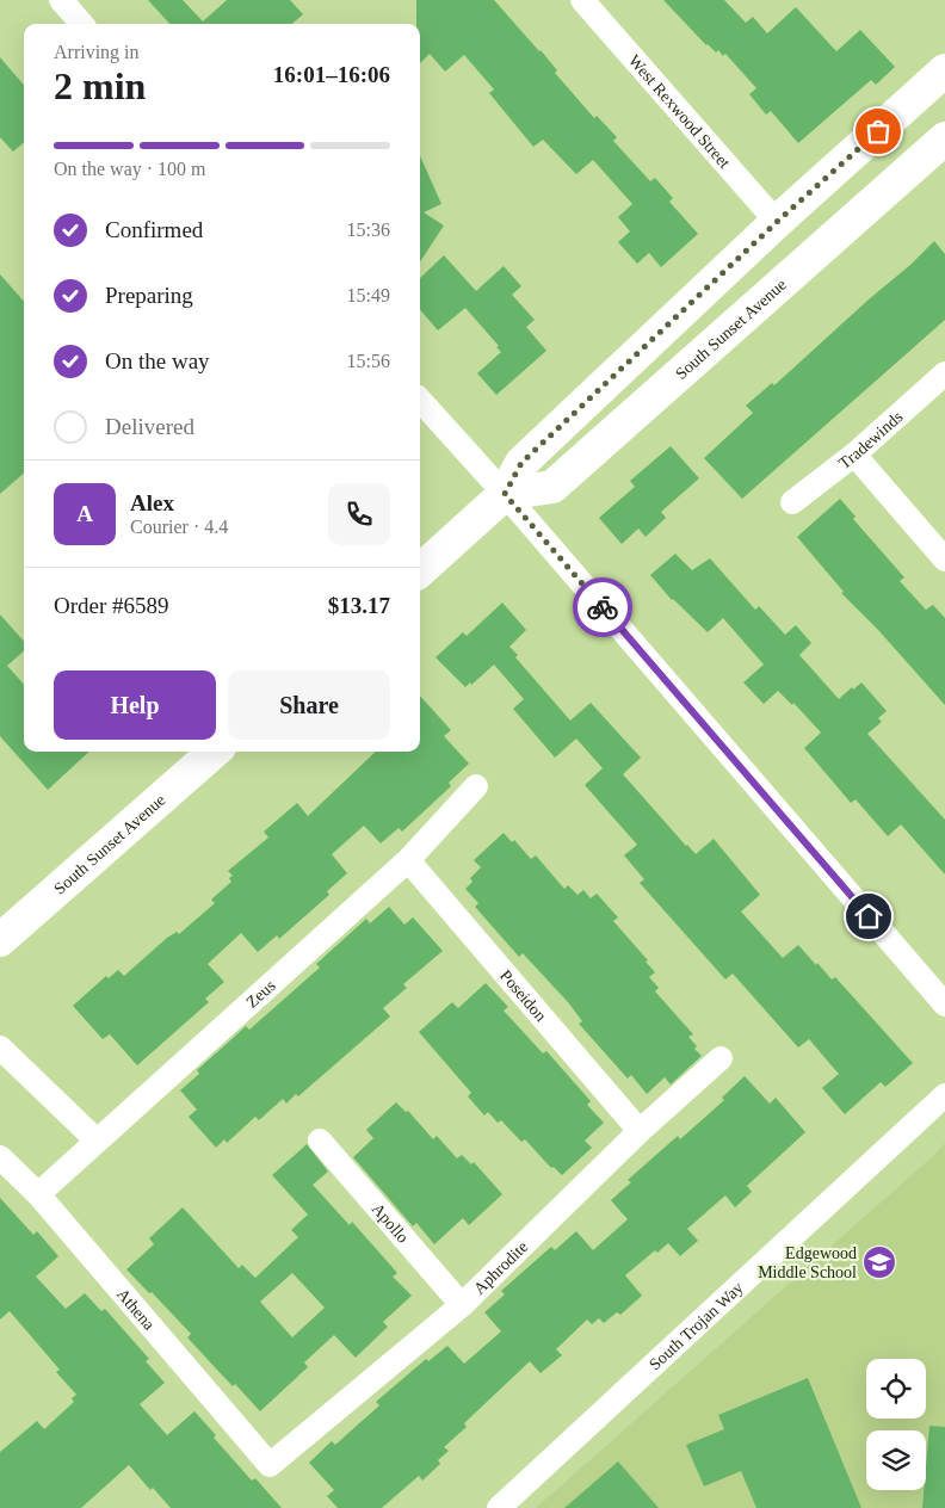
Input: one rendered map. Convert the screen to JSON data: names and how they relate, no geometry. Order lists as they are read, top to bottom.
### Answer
{
  "streets": {
    "main road": ["South Sunset Avenue"],
    "street": [
      "West Rexwood Street",
      "Tradewinds",
      "Zeus",
      "Poseidon",
      "Apollo",
      "Aphrodite",
      "Athena",
      "South Trojan Way"
    ]
  },
  "crossings": [
    ["Zeus", "Poseidon"],
    ["Zeus", "Athena"],
    ["Poseidon", "Aphrodite"],
    ["Apollo", "Aphrodite"],
    ["Aphrodite", "Athena"]
  ],
  "places": {
    "school or university": ["Edgewood Middle School"]
  },
  "page": {
    "heading": ["2 min", "Arriving in", "16:01–16:06"],
    "panel": [
      "Alex",
      "Courier · 4.4",
      "Order #6589",
      "$13.17"
    ],
    "bar": "On the way · 100 m",
    "list": [
      ["Confirmed", "15:36"],
      ["Preparing", "15:49"],
      ["On the way", "15:56"],
      "Delivered"
    ],
    "round": "A",
    "buttons": ["Help", "Share"]
  }
}
